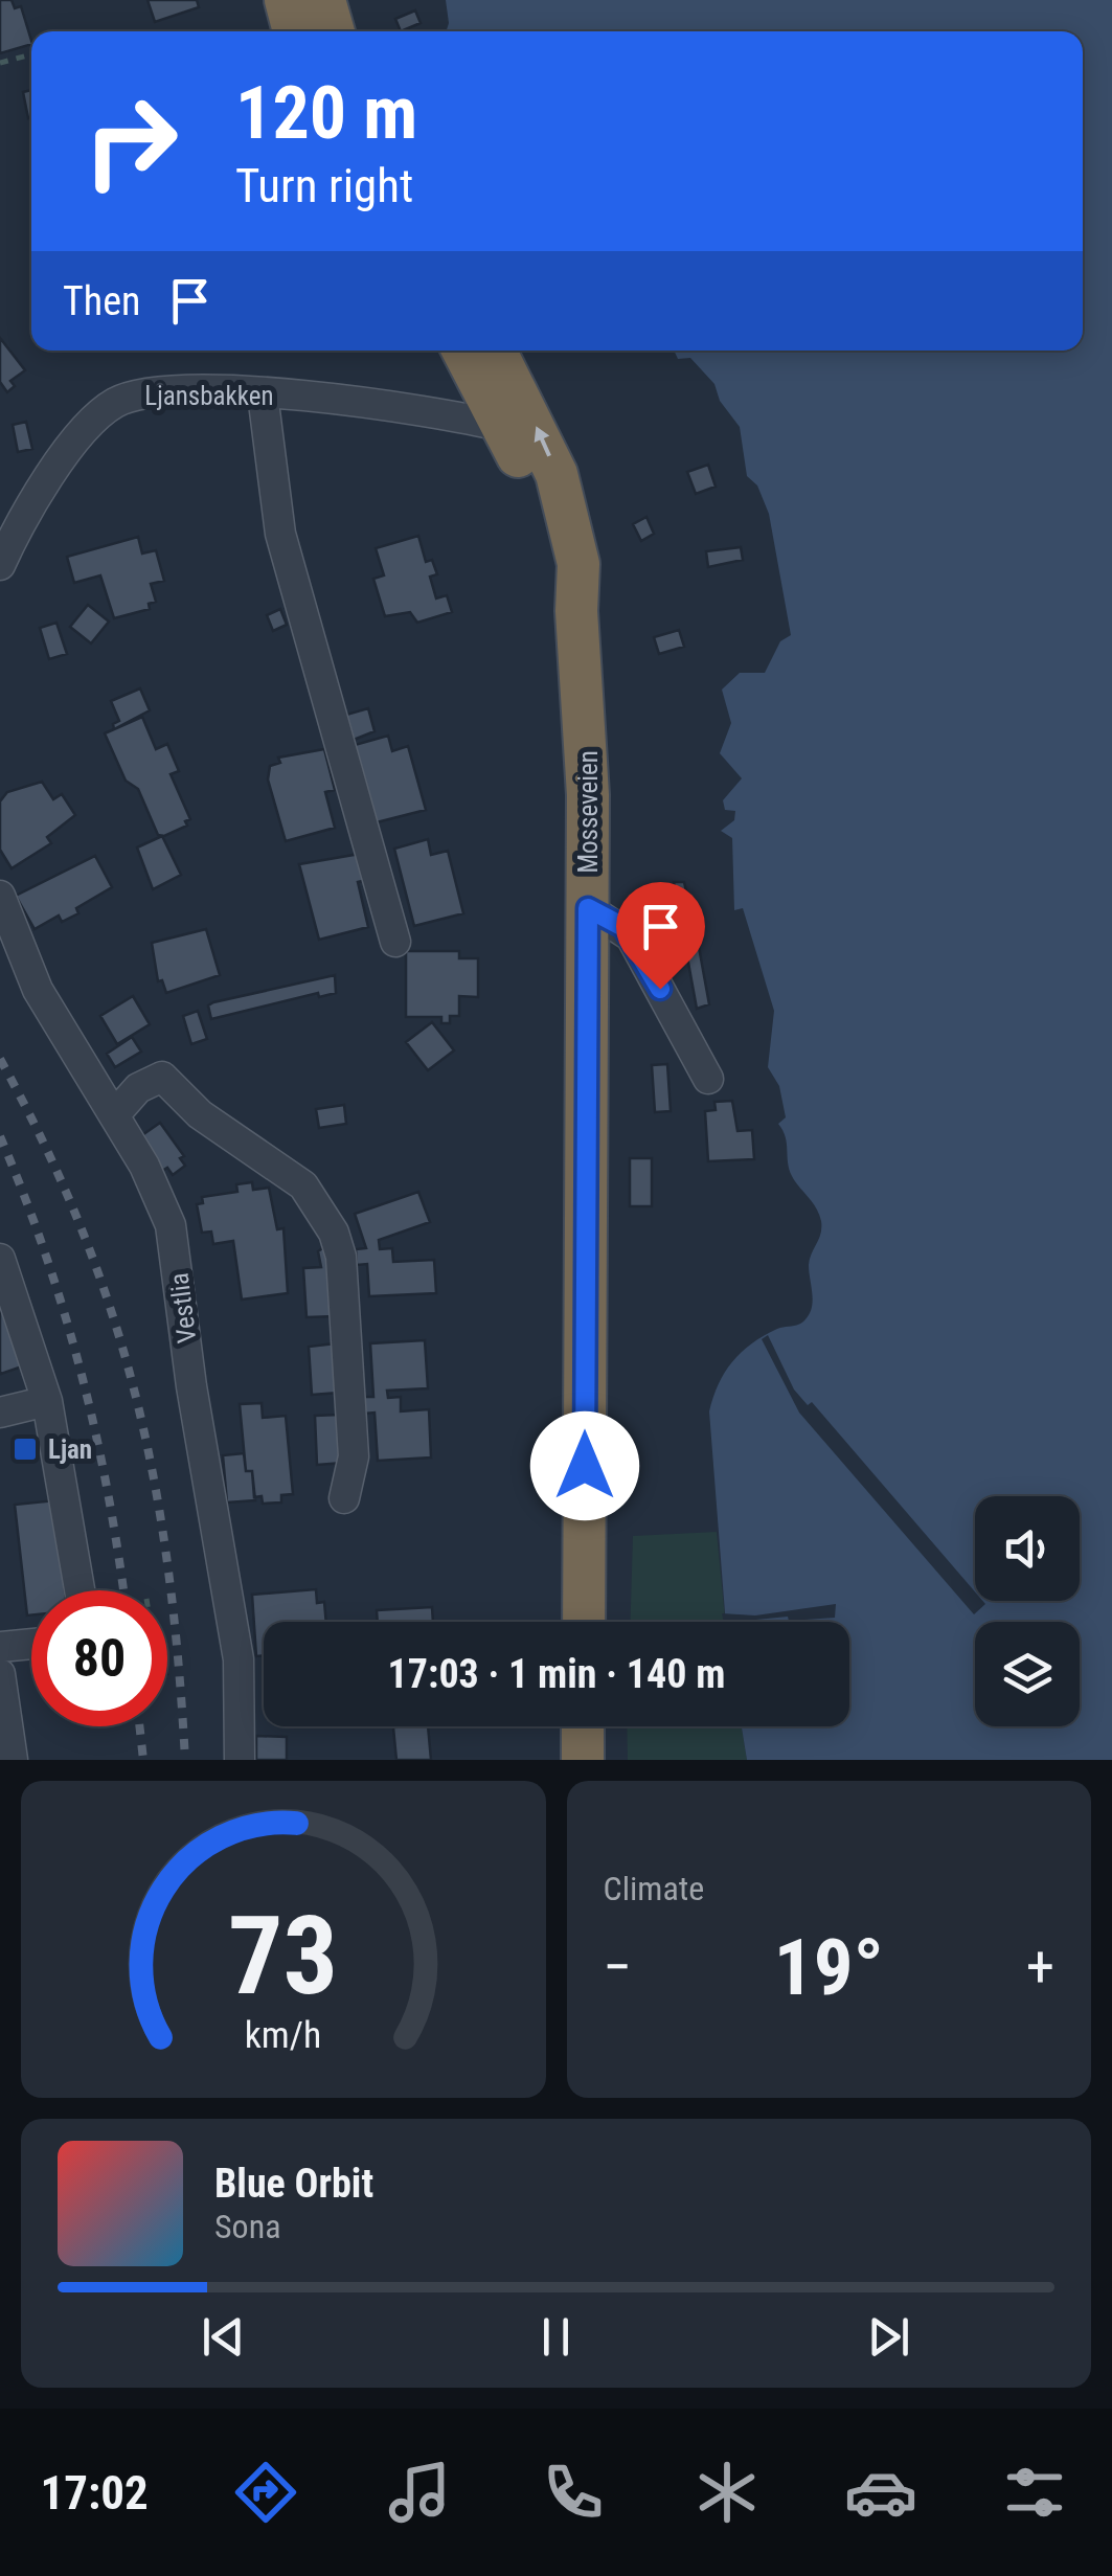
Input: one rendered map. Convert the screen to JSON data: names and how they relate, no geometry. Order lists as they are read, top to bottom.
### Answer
{
  "streets": {
    "highway": ["Mosseveien"],
    "street": ["Ljansbakken", "Vestlia"]
  },
  "crossings": [
    ["Ljansbakken", "Mosseveien"]
  ],
  "places": {
    "transit": ["Ljan"]
  },
  "page": {
    "turn": ["120 m", "Turn right"],
    "then": "Then",
    "limit": "80",
    "trip": "17:03 · 1 min · 140 m",
    "tile": "Climate",
    "heat": ["−", "19°", "+"],
    "song": ["Blue Orbit", "Sona"],
    "tabs": "17:02",
    "gauge": ["73", "km/h"]
  }
}
